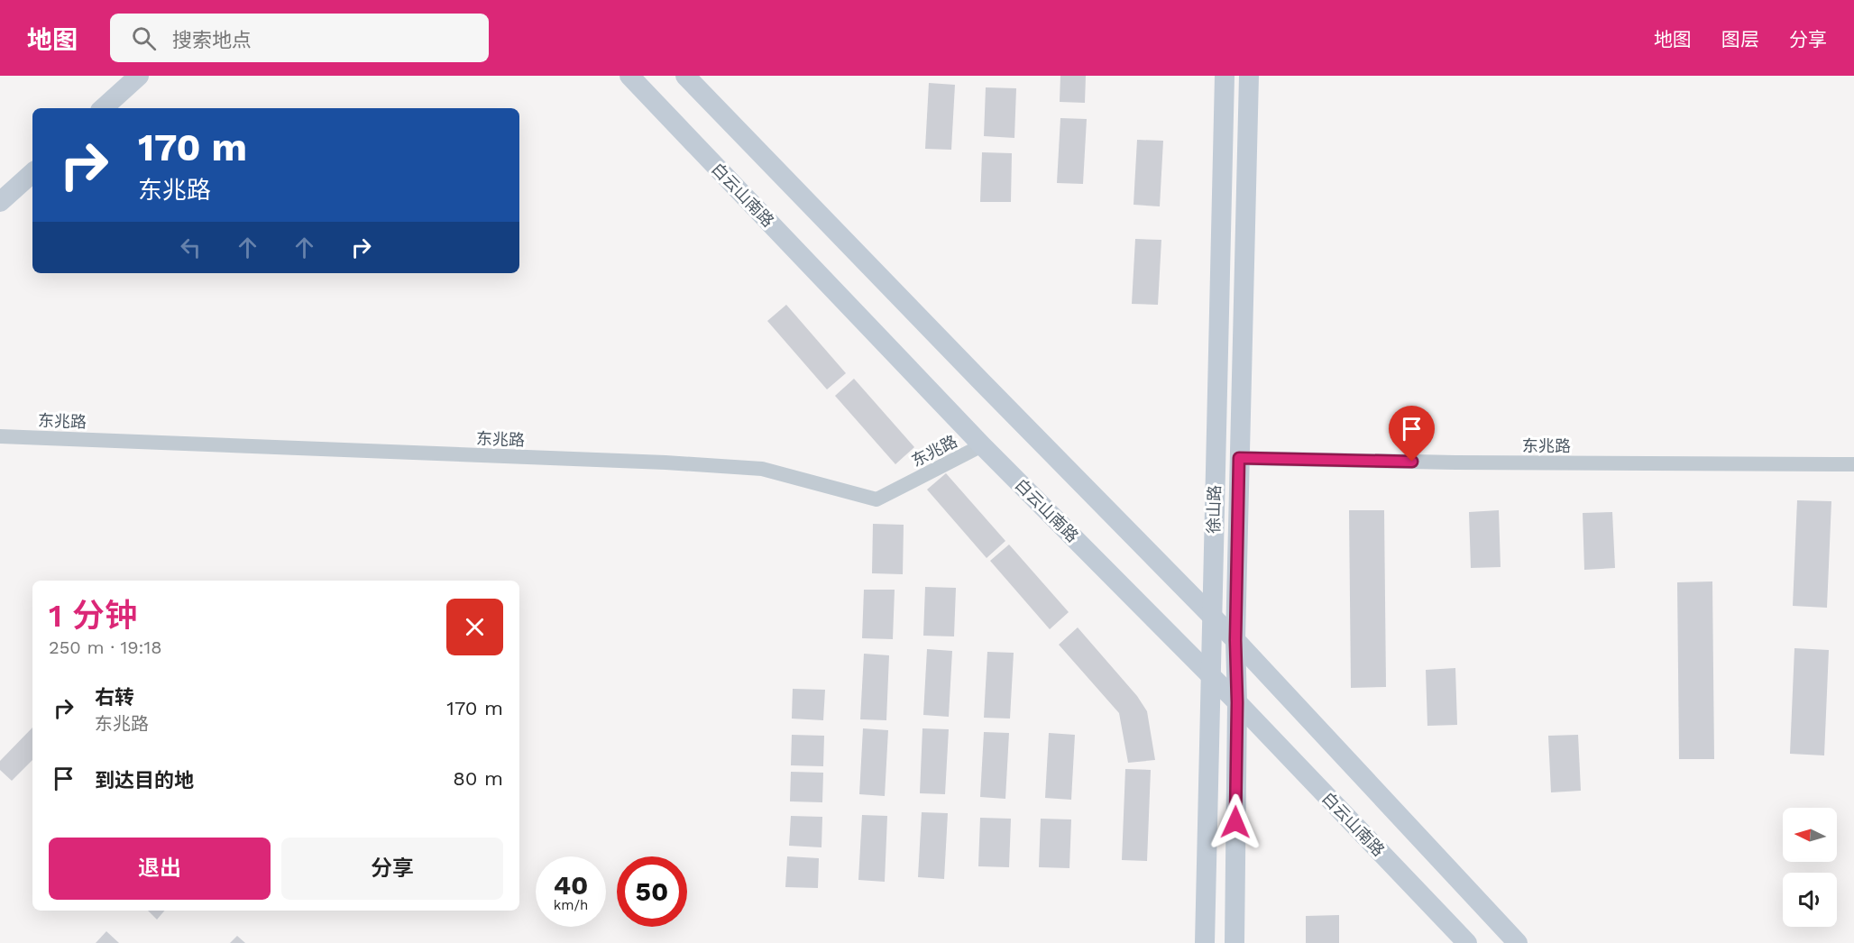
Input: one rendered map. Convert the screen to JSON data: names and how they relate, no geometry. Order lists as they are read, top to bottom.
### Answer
{
  "streets": {
    "main road": ["白云山南路", "徐山路"],
    "street": ["东兆路"]
  },
  "crossings": [
    ["白云山南路", "东兆路"],
    ["白云山南路", "徐山路"],
    ["东兆路", "徐山路"]
  ],
  "north": "left",
  "page": {
    "header": "地图",
    "search": "搜索地点",
    "nav": ["地图", "图层", "分享"],
    "turn": ["170 m", "东兆路"],
    "heading": ["1 分钟", "250 m · 19:18"],
    "list": [
      {
        "name": "右转",
        "note": "东兆路",
        "value": "170 m"
      },
      {
        "name": "到达目的地",
        "value": "80 m"
      }
    ],
    "buttons": ["退出", "分享"],
    "speed": "40 km/h",
    "limit": "50"
  }
}
